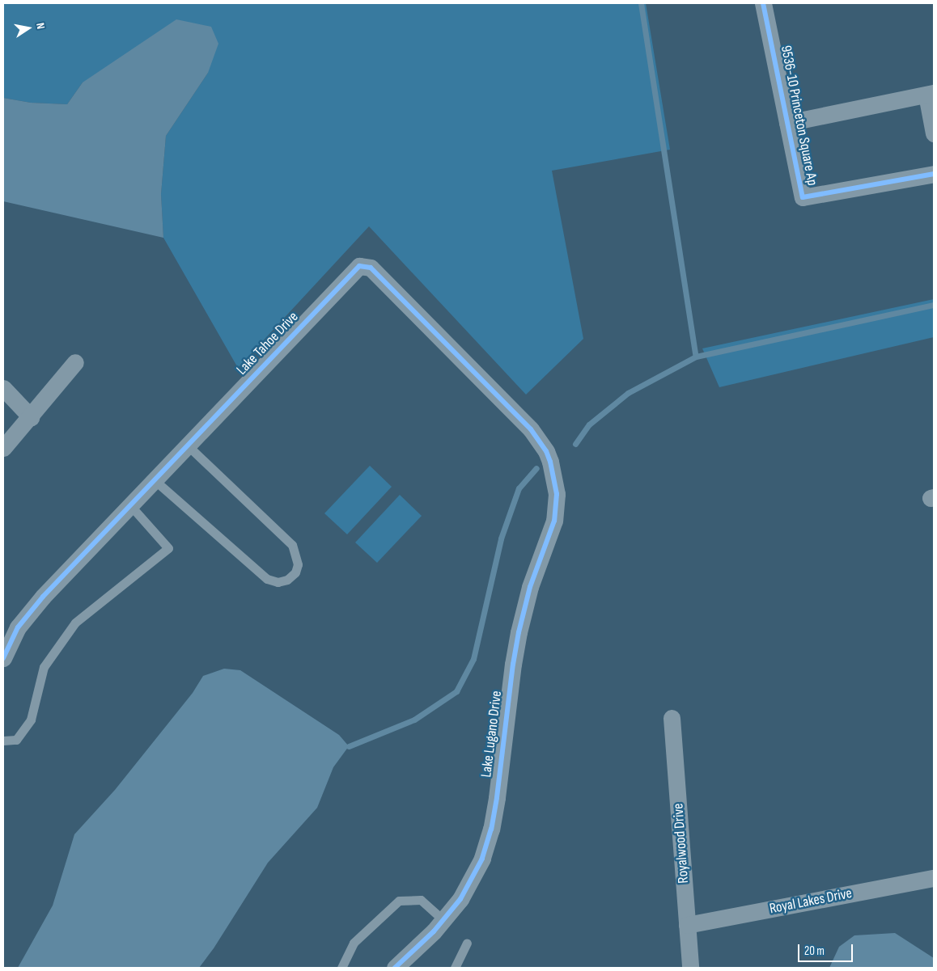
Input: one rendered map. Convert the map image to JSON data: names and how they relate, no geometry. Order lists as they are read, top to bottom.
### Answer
{
  "streets": {
    "street": [
      "9536-10 Princeton Square Ap",
      "Lake Tahoe Drive",
      "Lake Lugano Drive",
      "Royalwood Drive",
      "Royal Lakes Drive"
    ]
  },
  "crossings": [
    ["Lake Tahoe Drive", "Lake Lugano Drive"],
    ["Royalwood Drive", "Royal Lakes Drive"]
  ],
  "scale_bar": "20 m",
  "north": "right"
}
